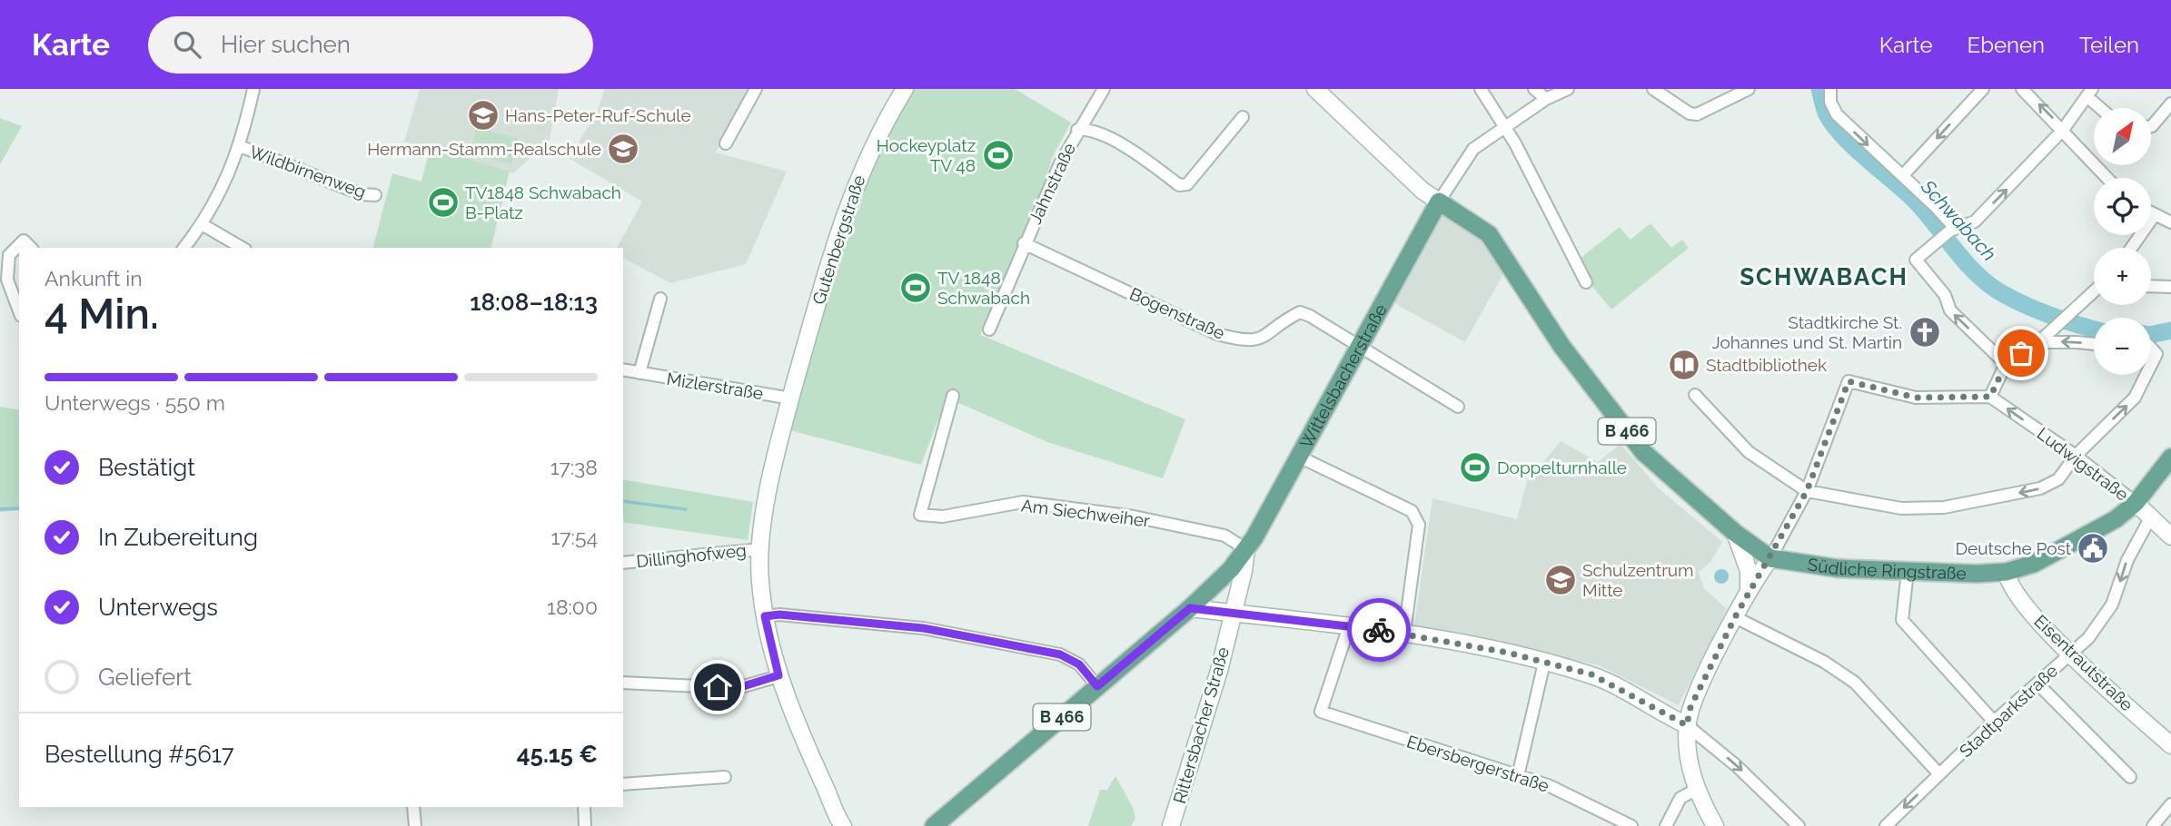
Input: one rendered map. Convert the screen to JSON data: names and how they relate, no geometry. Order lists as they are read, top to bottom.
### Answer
{
  "streets": {
    "main road": ["Wittelsbacherstraße", "B 466", "Südliche Ringstraße"],
    "street": [
      "Wildbirnenweg",
      "Jahnstraße",
      "Gutenbergstraße",
      "Bogenstraße",
      "Mizlerstraße",
      "Ludwigstraße",
      "Am Siechweiher",
      "Dillinghofweg",
      "Eisentrautstraße",
      "Stadtparkstraße",
      "Rittersbacher Straße",
      "Ebersbergerstraße"
    ]
  },
  "crossings": [
    ["Jahnstraße", "Bogenstraße"],
    ["Gutenbergstraße", "Mizlerstraße"],
    ["Gutenbergstraße", "Dillinghofweg"],
    ["Bogenstraße", "Wittelsbacherstraße"],
    ["Wittelsbacherstraße", "B 466"],
    ["Wittelsbacherstraße", "Am Siechweiher"],
    ["Wittelsbacherstraße", "Südliche Ringstraße"],
    ["Wittelsbacherstraße", "Rittersbacher Straße"],
    ["B 466", "Am Siechweiher"],
    ["B 466", "Rittersbacher Straße"],
    ["Ludwigstraße", "Südliche Ringstraße"],
    ["Ludwigstraße", "Stadtparkstraße"],
    ["Am Siechweiher", "Rittersbacher Straße"],
    ["Südliche Ringstraße", "Eisentrautstraße"],
    ["Eisentrautstraße", "Stadtparkstraße"]
  ],
  "one_way": ["Ludwigstraße", "Stadtparkstraße"],
  "districts": ["SCHWABACH"],
  "water": ["Schwabach"],
  "places": {
    "school or university": ["Hans-Peter-Ruf-Schule", "Hermann-Stamm-Realschule", "Schulzentrum Mitte"],
    "sports": [
      "Hockeyplatz TV 48",
      "TV1848 Schwabach B-Platz",
      "TV 1848 Schwabach",
      "Doppelturnhalle"
    ],
    "church": ["Stadtkirche St. Johannes und St. Martin"],
    "library": ["Stadtbibliothek"],
    "public building": ["Deutsche Post"]
  },
  "north": "top right",
  "page": {
    "header": "Karte",
    "search": "Hier suchen",
    "nav": ["Karte", "Ebenen", "Teilen"],
    "map_buttons": ["+", "−"],
    "heading": ["4 Min.", "Ankunft in", "18:08–18:13"],
    "panel": ["Bestellung #5617", "45.15 €"],
    "bar": "Unterwegs · 550 m",
    "list": [
      ["Bestätigt", "17:38"],
      ["In Zubereitung", "17:54"],
      ["Unterwegs", "18:00"],
      "Geliefert"
    ]
  }
}
